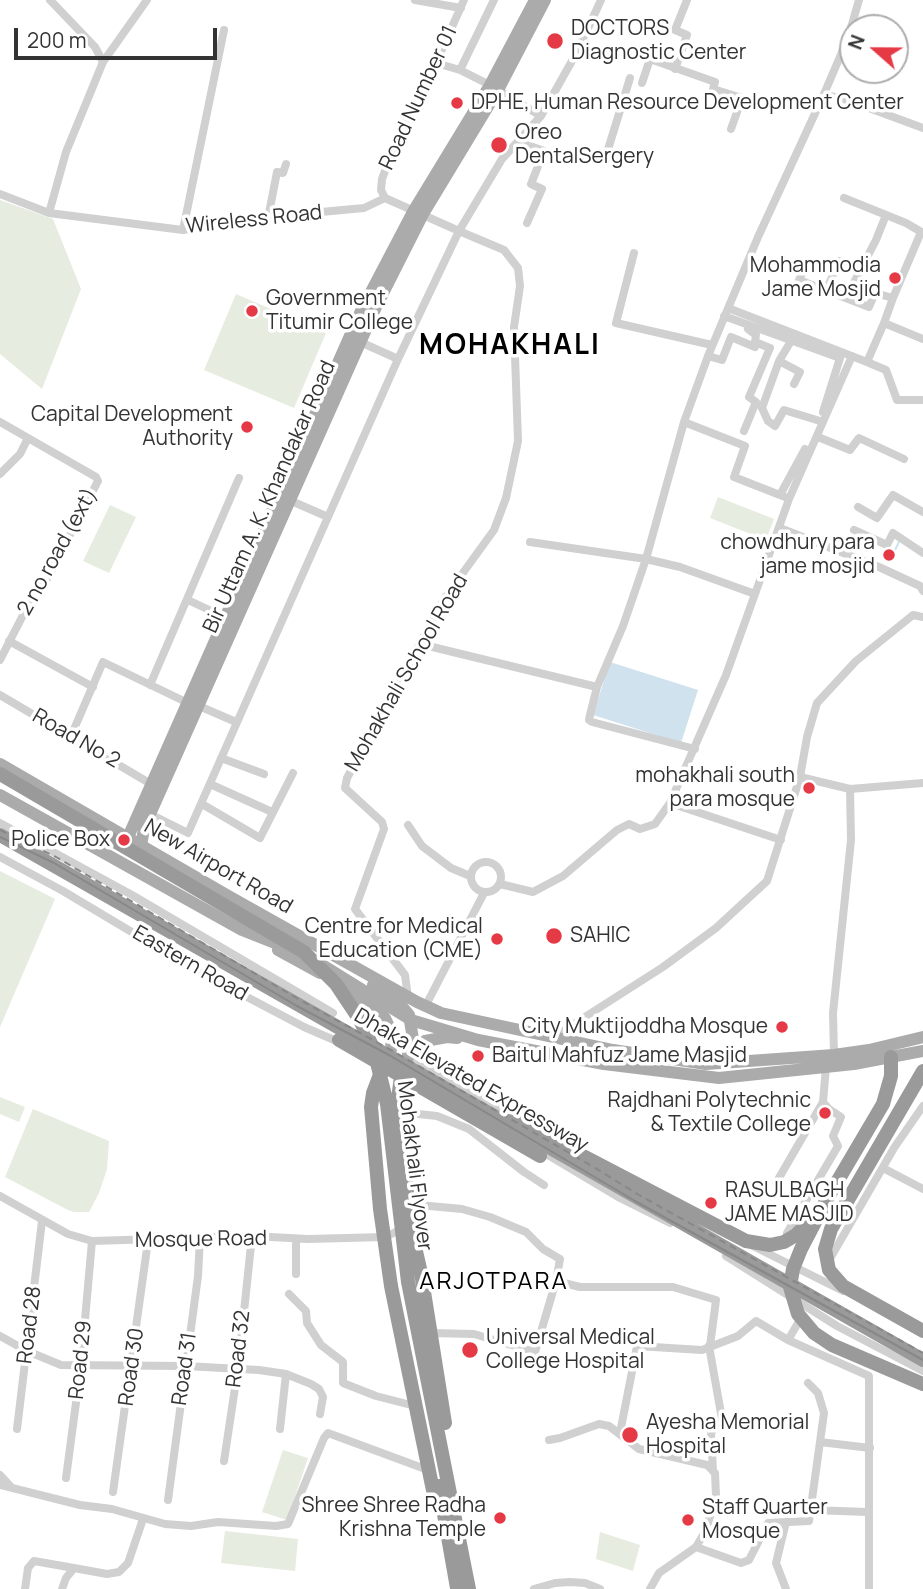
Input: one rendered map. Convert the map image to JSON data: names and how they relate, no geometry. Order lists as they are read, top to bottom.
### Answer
{
  "streets": {
    "highway": ["Dhaka Elevated Expressway", "Mohakhali Flyover"],
    "main road": ["Bir Uttam A. K. Khandakar Road", "New Airport Road"],
    "street": [
      "Road Number 01",
      "Wireless Road",
      "2 no road (ext)",
      "Mohakhali School Road",
      "Road No 2",
      "Eastern Road",
      "Mosque Road",
      "Road 28",
      "Road 32",
      "Road 29",
      "Road 30",
      "Road 31"
    ]
  },
  "crossings": [
    ["Road Number 01", "Wireless Road"],
    ["Bir Uttam A. K. Khandakar Road", "Mohakhali School Road"],
    ["Bir Uttam A. K. Khandakar Road", "Road No 2"],
    ["Bir Uttam A. K. Khandakar Road", "New Airport Road"],
    ["Mohakhali School Road", "New Airport Road"],
    ["Mosque Road", "Road 28"],
    ["Mosque Road", "Road 32"],
    ["Mosque Road", "Road 29"],
    ["Mosque Road", "Road 30"],
    ["Mosque Road", "Road 31"]
  ],
  "districts": ["MOHAKHALI", "ARJOTPARA"],
  "places": [
    "DOCTORS Diagnostic Center",
    "DPHE, Human Resource Development Center",
    "Oreo DentalSergery",
    "Mohammodia Jame Mosjid",
    "Government Titumir College",
    "Capital Development Authority",
    "chowdhury para jame mosjid",
    "mohakhali south para mosque",
    "Police Box",
    "SAHIC",
    "Centre for Medical Education (CME)",
    "City Muktijoddha Mosque",
    "Baitul Mahfuz Jame Masjid",
    "Rajdhani Polytechnic & Textile College",
    "RASULBAGH JAME MASJID",
    "Universal Medical College Hospital",
    "Ayesha Memorial Hospital",
    "Shree Shree Radha Krishna Temple",
    "Staff Quarter Mosque"
  ],
  "scale_bar": "200 m",
  "north": "left"
}
